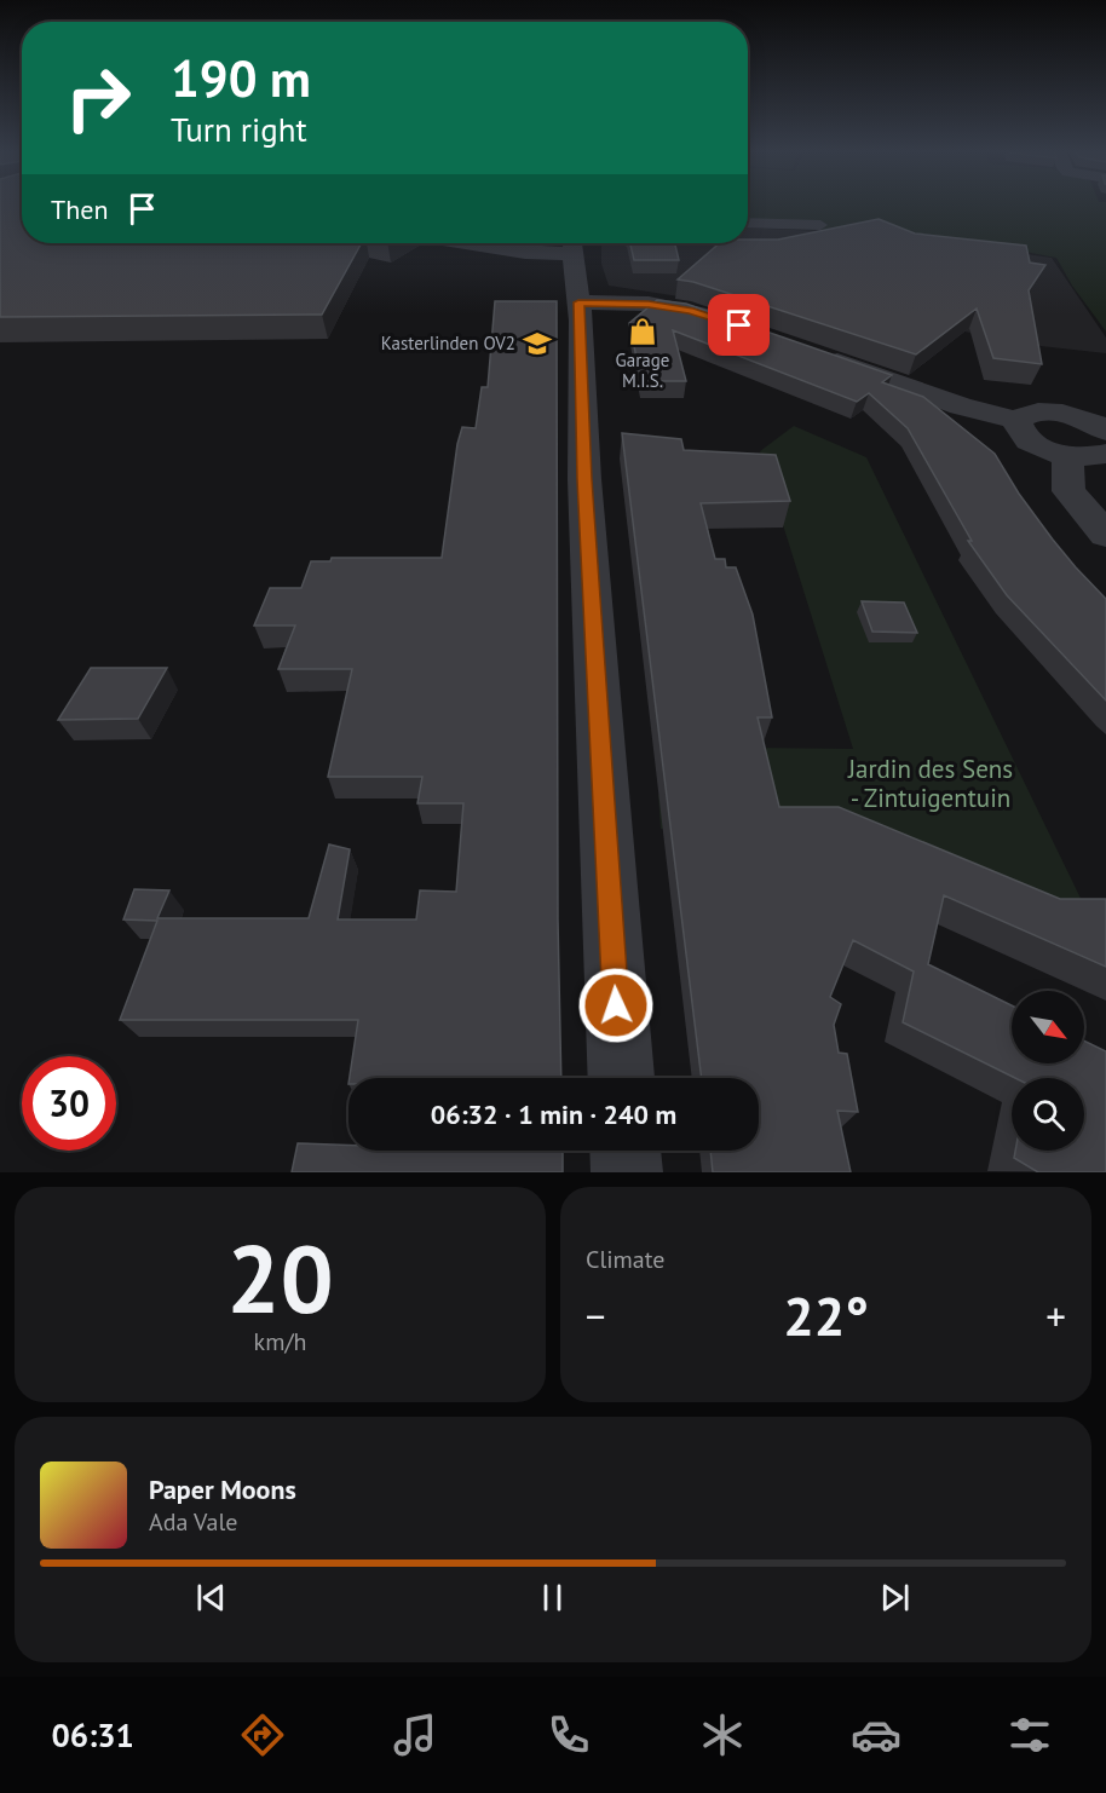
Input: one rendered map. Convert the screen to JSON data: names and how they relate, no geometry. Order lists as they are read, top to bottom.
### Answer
{
  "parks": ["Jardin des Sens - Zintuigentuin"],
  "places": {
    "shop": ["Garage M.I.S."],
    "school or university": ["Kasterlinden OV2"]
  },
  "north": "bottom right",
  "page": {
    "turn": ["190 m", "Turn right"],
    "then": "Then",
    "limit": "30",
    "trip": "06:32 · 1 min · 240 m",
    "tile": [
      ["20", "km/h"],
      "Climate"
    ],
    "heat": ["−", "22°", "+"],
    "song": ["Paper Moons", "Ada Vale"],
    "tabs": "06:31"
  }
}
